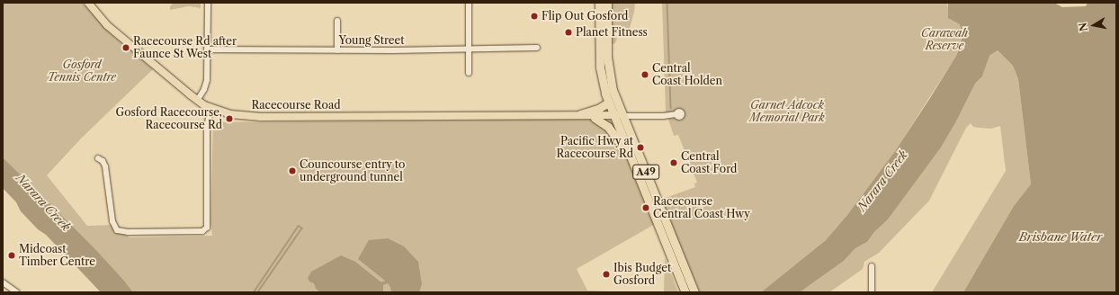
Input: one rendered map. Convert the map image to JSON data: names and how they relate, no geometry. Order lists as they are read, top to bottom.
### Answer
{
  "streets": {
    "highway": ["A49"],
    "main road": ["Racecourse Road"],
    "street": ["Young Street"]
  },
  "crossings": [
    ["Racecourse Road", "A49"]
  ],
  "water": ["Narara Creek", "Brisbane Water"],
  "parks": ["Carawah Reserve", "Gosford Tennis Centre", "Garnet Adcock Memorial Park"],
  "places": [
    "Flip Out Gosford",
    "Planet Fitness",
    "Racecourse Rd after Faunce St West",
    "Central Coast Holden",
    "Gosford Racecourse, Racecourse Rd",
    "Pacific Hwy at Racecourse Rd",
    "Central Coast Ford",
    "Councourse entry to underground tunnel",
    "Racecourse Central Coast Hwy",
    "Midcoast Timber Centre",
    "Ibis Budget Gosford"
  ],
  "north": "left"
}
